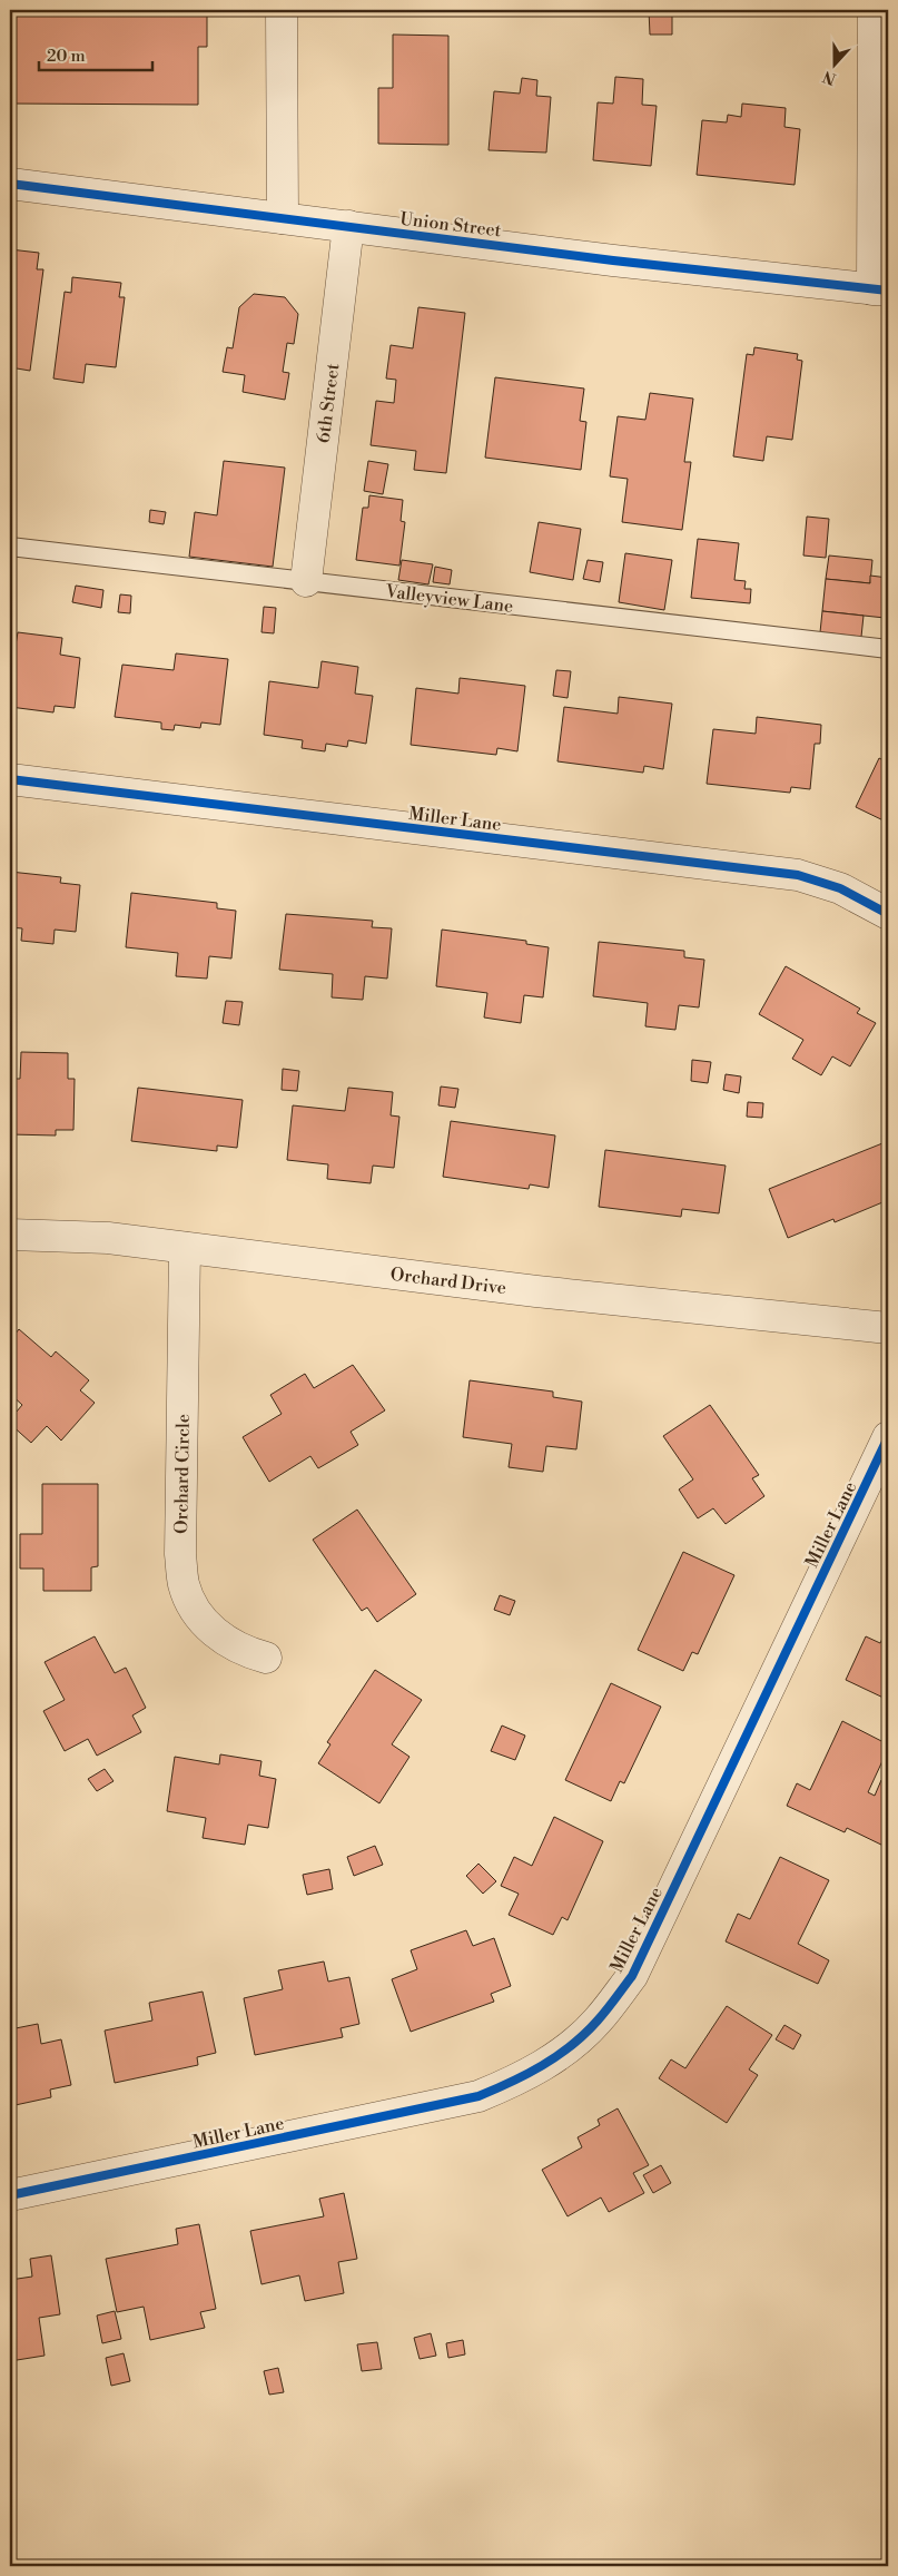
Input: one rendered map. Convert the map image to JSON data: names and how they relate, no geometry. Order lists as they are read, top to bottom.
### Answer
{
  "streets": {
    "street": [
      "Union Street",
      "6th Street",
      "Miller Lane",
      "Orchard Drive",
      "Orchard Circle"
    ],
    "lane": ["Valleyview Lane"]
  },
  "crossings": [
    ["Union Street", "6th Street"],
    ["6th Street", "Valleyview Lane"],
    ["Orchard Drive", "Orchard Circle"]
  ],
  "scale_bar": "20 m",
  "north": "bottom"
}
